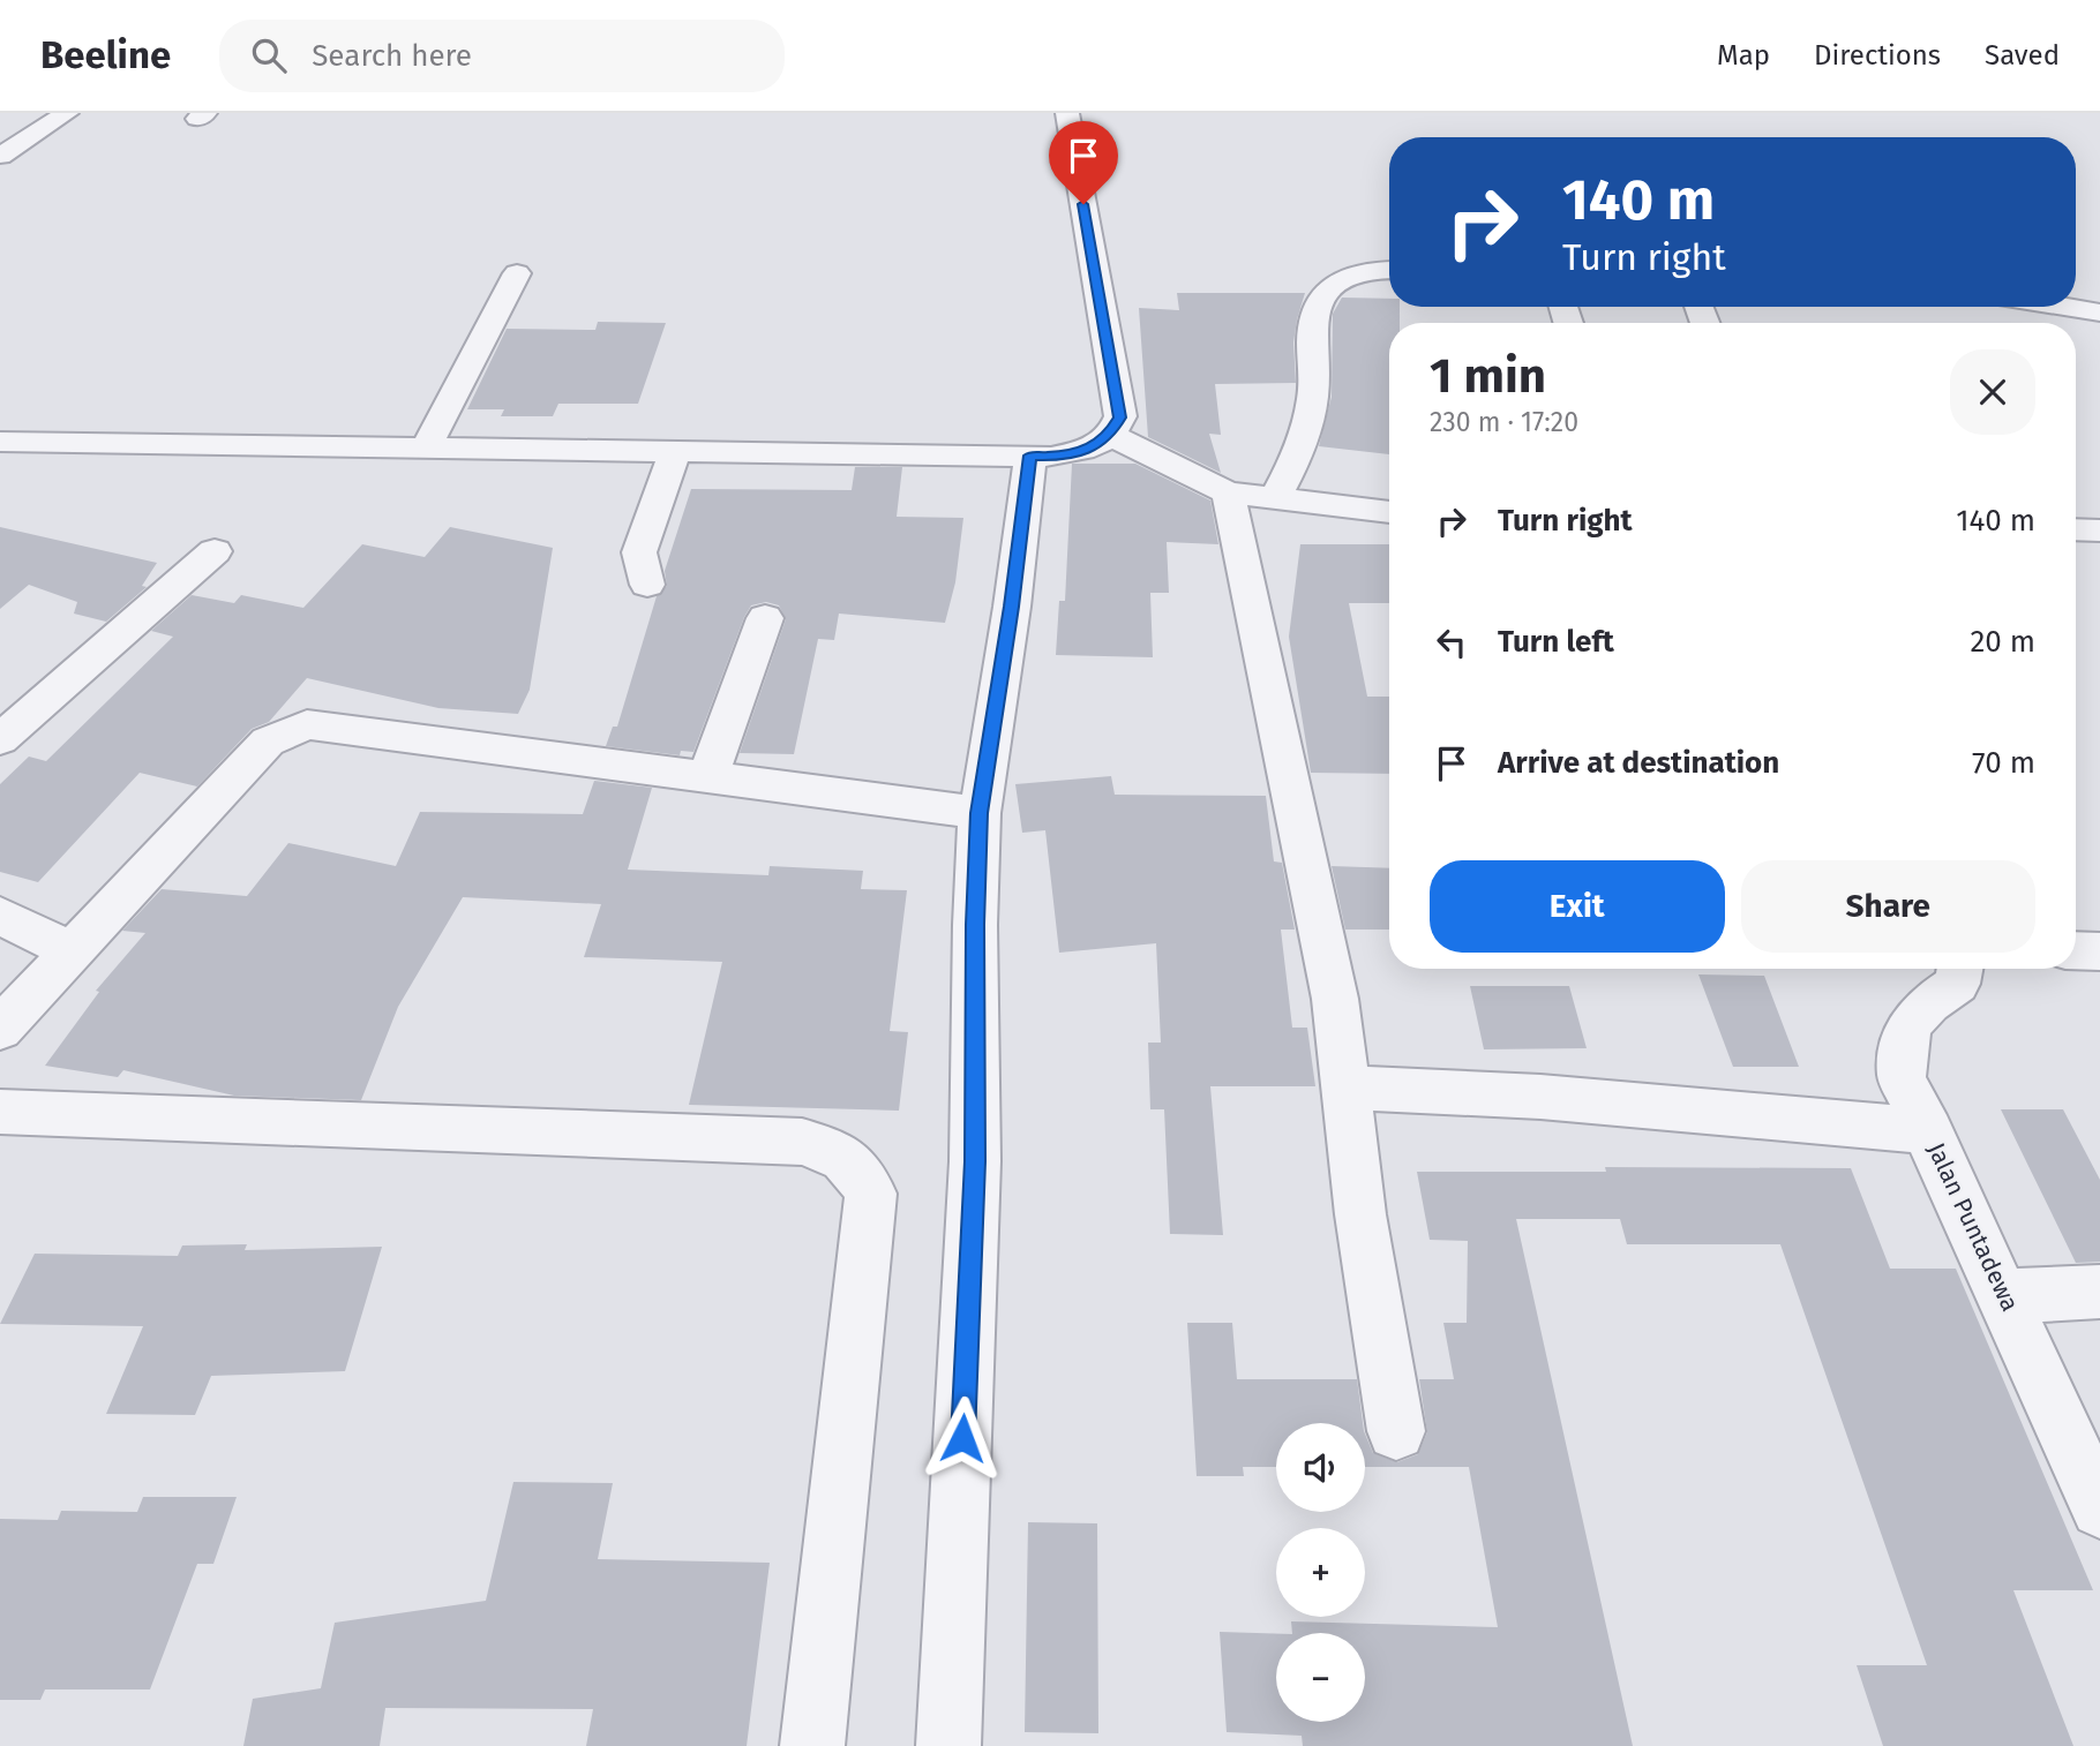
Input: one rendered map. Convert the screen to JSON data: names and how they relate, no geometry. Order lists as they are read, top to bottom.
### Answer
{
  "streets": {
    "street": ["Jalan Puntadewa"]
  },
  "page": {
    "header": "Beeline",
    "search": "Search here",
    "nav": ["Map", "Directions", "Saved"],
    "turn": ["140 m", "Turn right"],
    "heading": ["1 min", "230 m · 17:20"],
    "list": [
      {
        "name": "Turn right",
        "value": "140 m"
      },
      {
        "name": "Turn left",
        "value": "20 m"
      },
      {
        "name": "Arrive at destination",
        "value": "70 m"
      }
    ],
    "buttons": ["Exit", "Share"],
    "map_buttons": ["+", "−"]
  }
}
